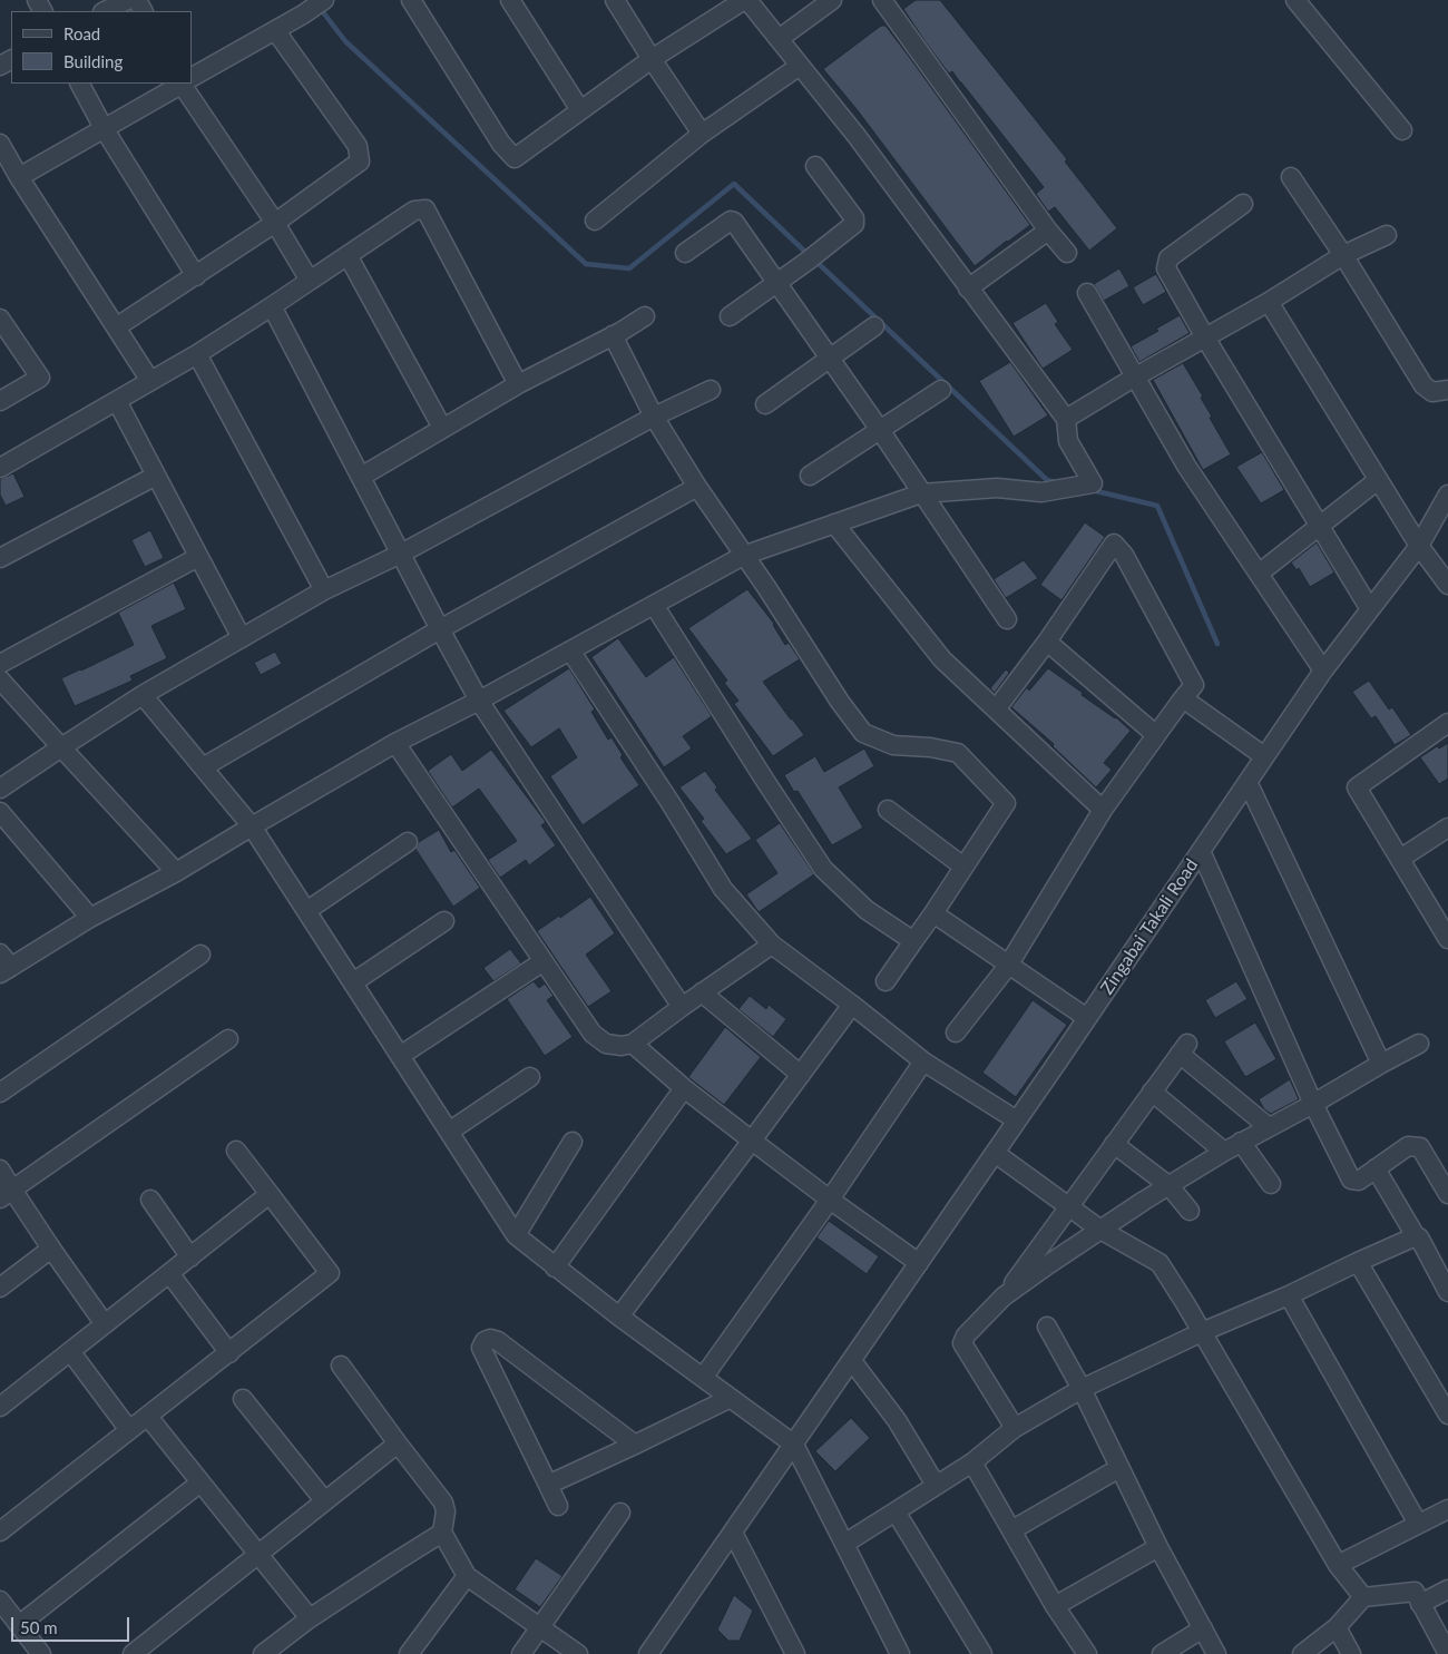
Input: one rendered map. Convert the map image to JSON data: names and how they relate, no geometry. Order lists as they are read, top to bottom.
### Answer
{
  "streets": {
    "street": ["Zingabai Takali Road"]
  },
  "legend": ["Road", "Building"],
  "scale_bar": "50 m"
}
